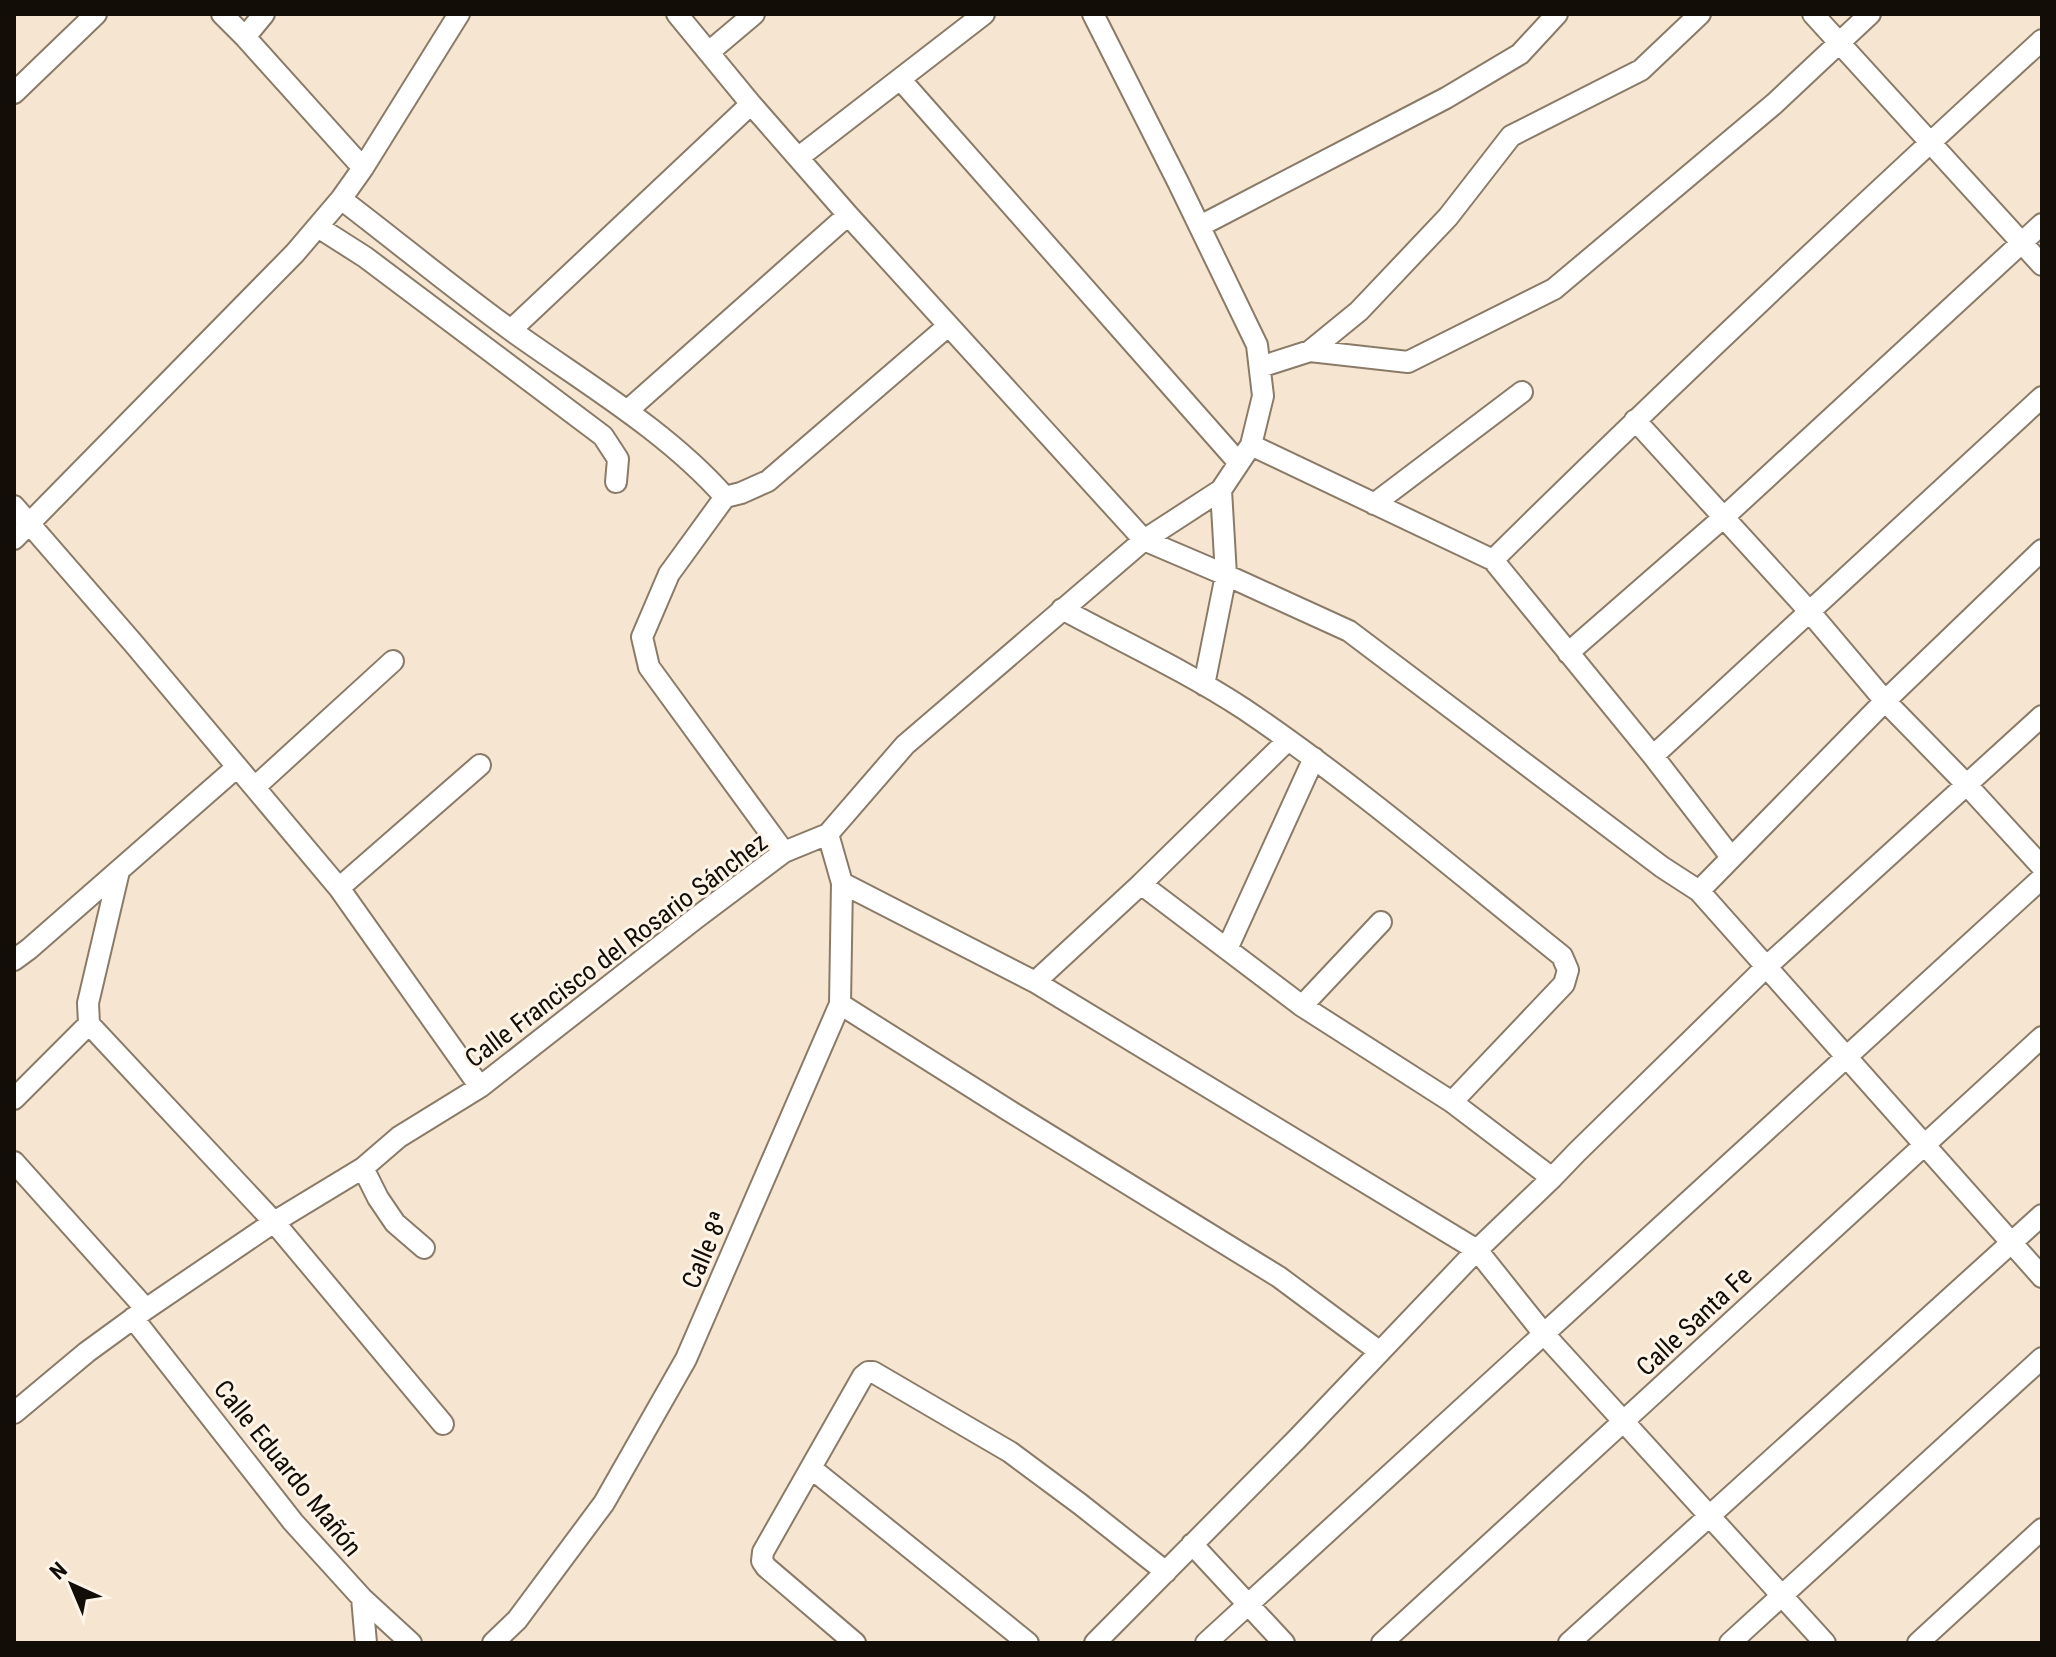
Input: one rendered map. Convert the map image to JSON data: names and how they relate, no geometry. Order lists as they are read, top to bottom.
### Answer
{
  "streets": {
    "street": [
      "Calle Francisco del Rosario Sánchez",
      "Calle 8ª",
      "Calle Santa Fe",
      "Calle Eduardo Mañón"
    ]
  },
  "crossings": [
    ["Calle Francisco del Rosario Sánchez", "Calle 8ª"],
    ["Calle Francisco del Rosario Sánchez", "Calle Eduardo Mañón"]
  ],
  "north": "top left"
}
